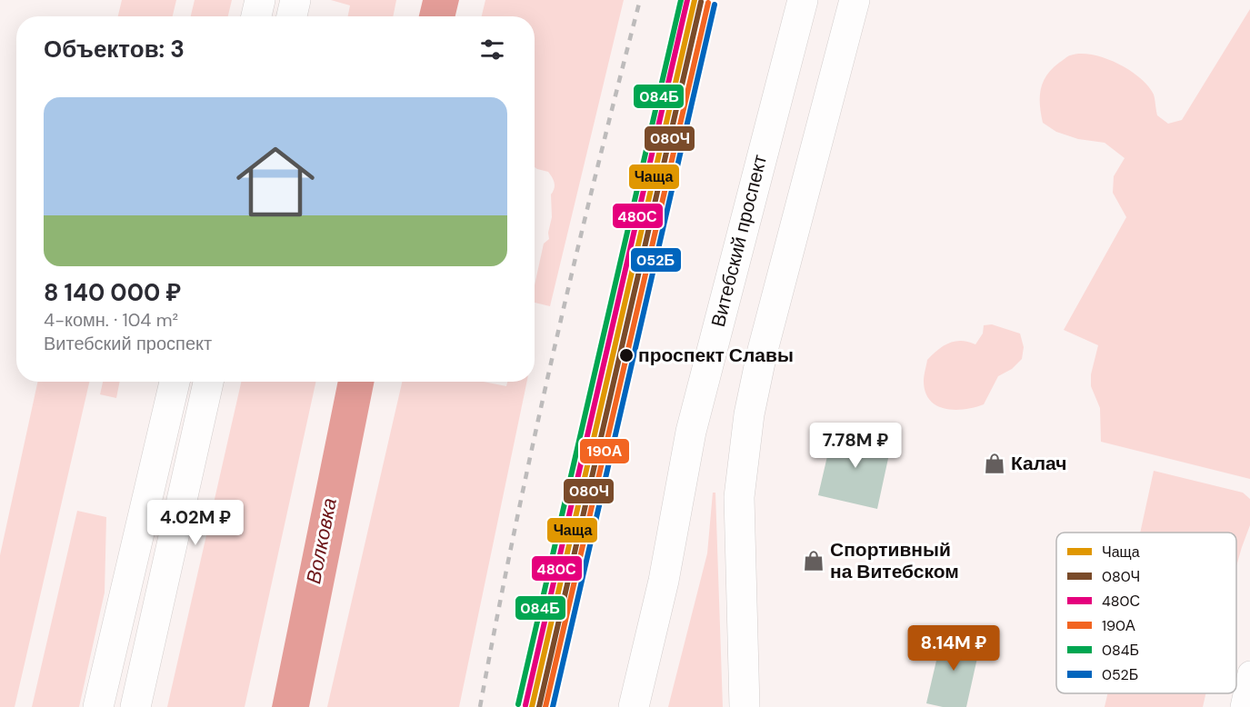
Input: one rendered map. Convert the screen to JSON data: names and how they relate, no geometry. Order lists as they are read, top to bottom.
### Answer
{
  "streets": {
    "main road": ["Витебский проспект"]
  },
  "water": ["Волковка"],
  "places": {
    "other": ["проспект Славы"],
    "shop": ["Калач", "Спортивный на Витебском"]
  },
  "lines": [
    "transit line Чаща",
    "transit line 480С",
    "transit line 084Б",
    "transit line 080Ч",
    "transit line 190А",
    "transit line 052Б"
  ],
  "legend": [
    "Чаща",
    "080Ч",
    "480С",
    "190А",
    "084Б",
    "052Б"
  ],
  "page": {
    "heading": "Объектов: 3",
    "list": [
      {
        "name": "8 140 000 ₽",
        "note": "4-комн. · 104 m² · Витебский проспект"
      }
    ],
    "price": ["7.78M ₽", "4.02M ₽", "8.14M ₽"]
  }
}
